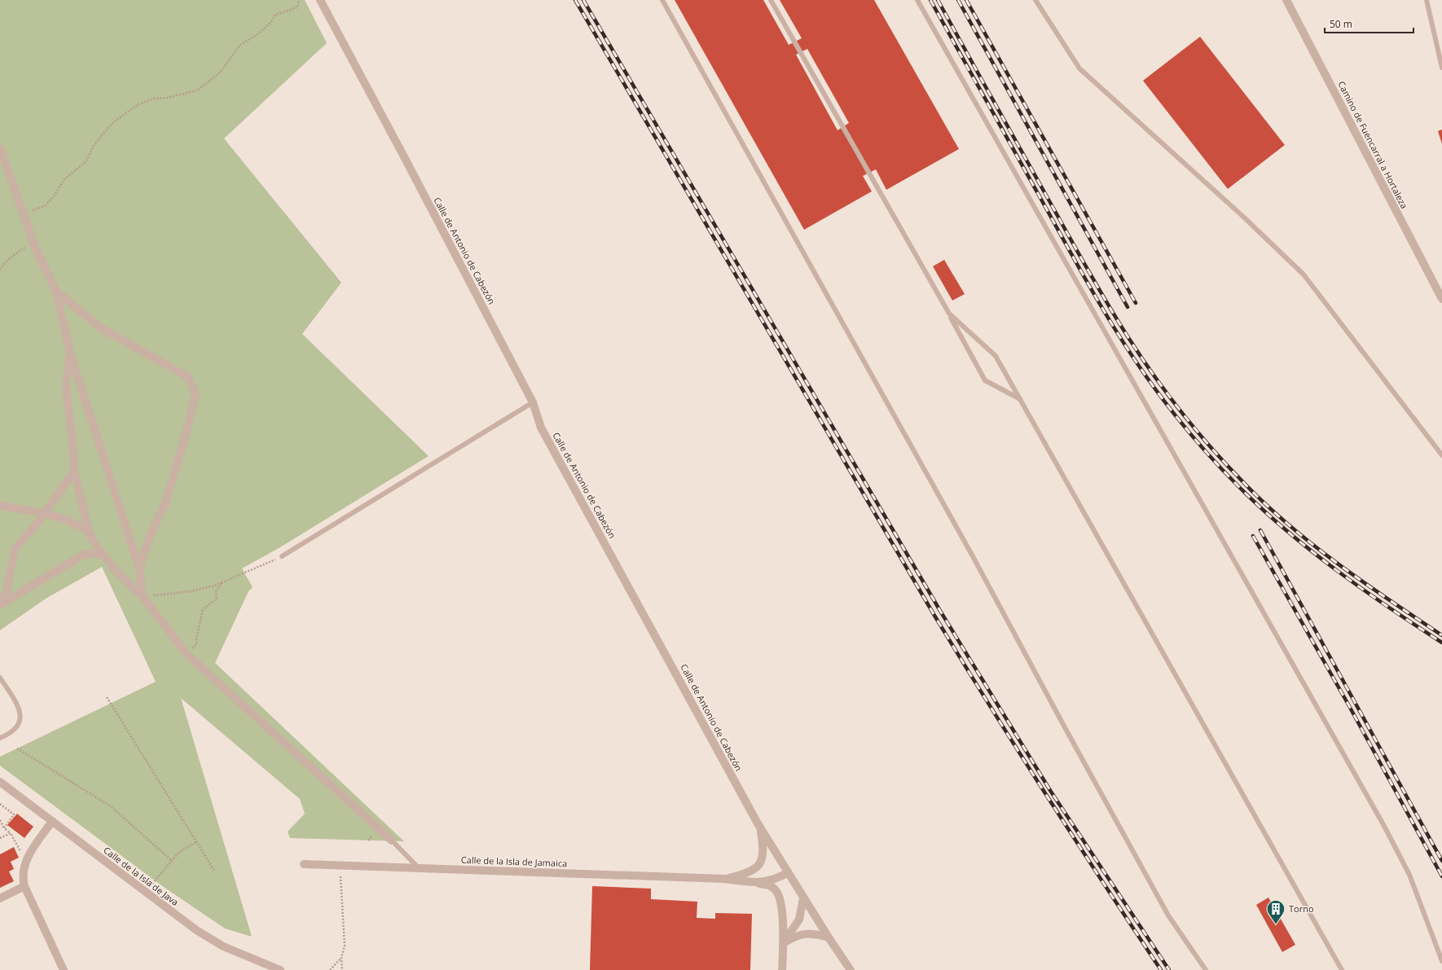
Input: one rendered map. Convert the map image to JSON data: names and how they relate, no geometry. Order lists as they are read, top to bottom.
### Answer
{
  "streets": {
    "street": [
      "Camino de Fuencarral a Hortaleza",
      "Calle de Antonio de Cabezón",
      "Calle de la Isla de Jamaica",
      "Calle de la Isla de Java"
    ]
  },
  "crossings": [
    ["Calle de Antonio de Cabezón", "Calle de la Isla de Jamaica"]
  ],
  "places": {
    "building": ["Torno"]
  },
  "scale_bar": "50 m"
}
